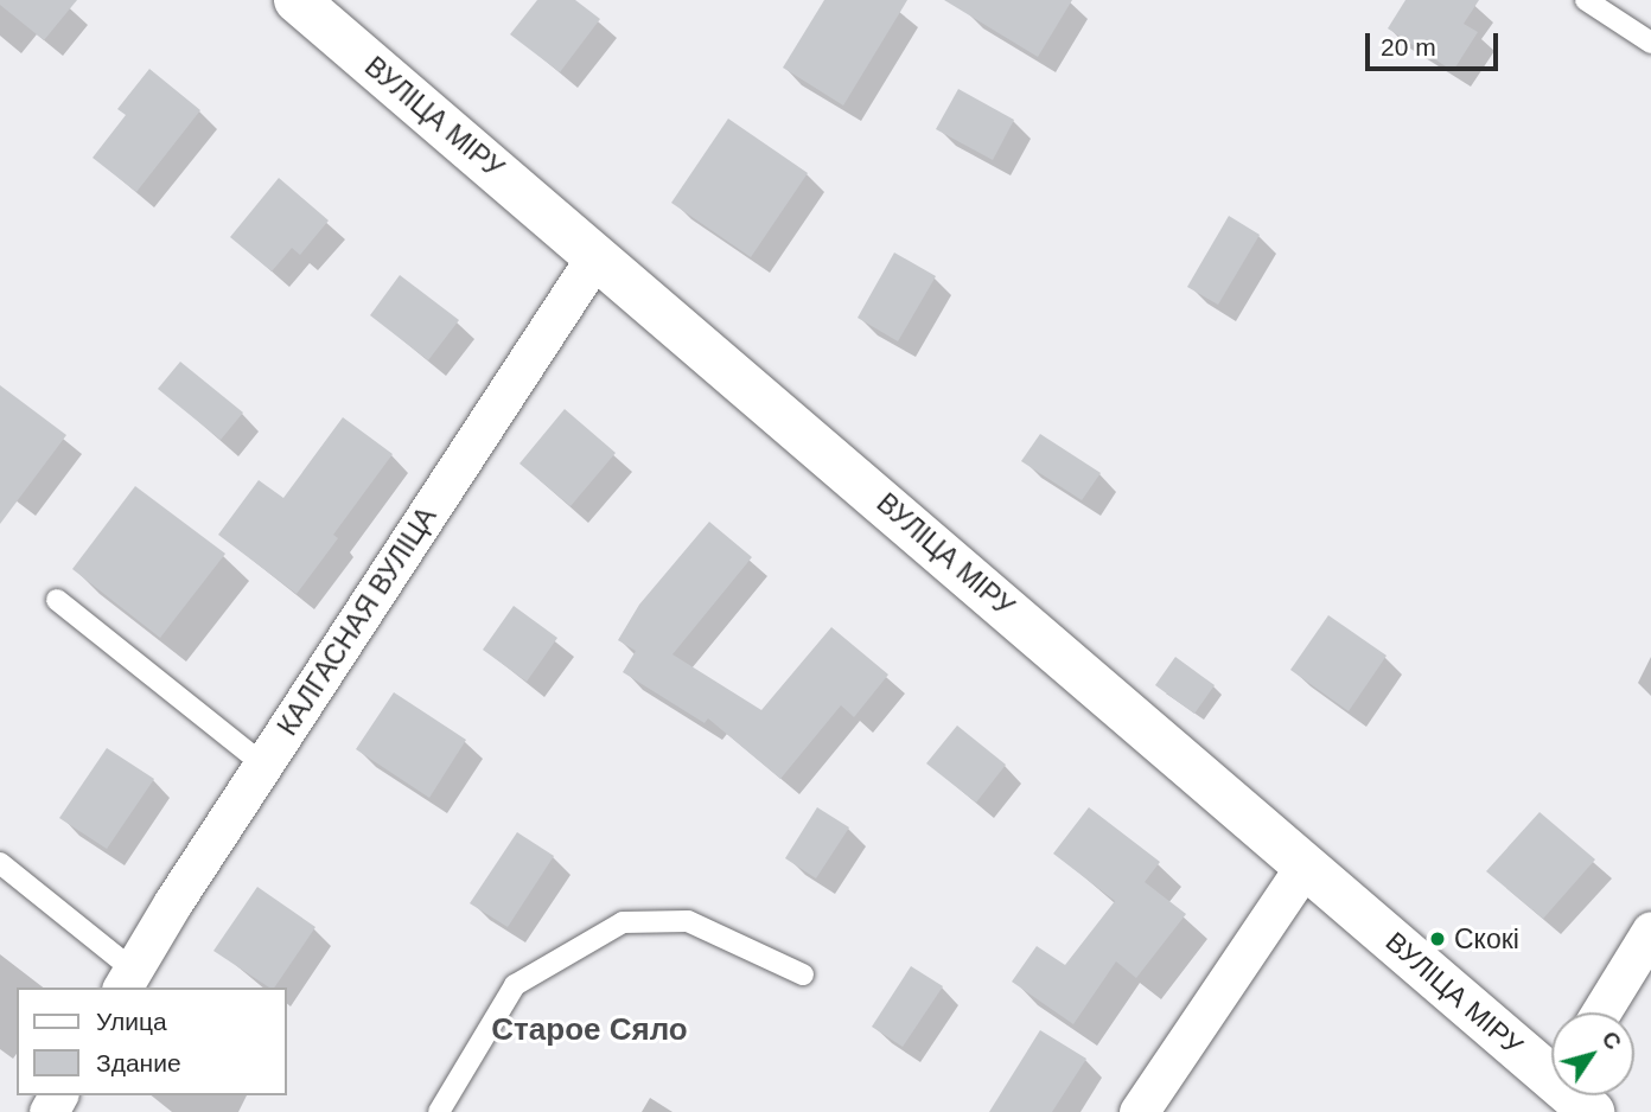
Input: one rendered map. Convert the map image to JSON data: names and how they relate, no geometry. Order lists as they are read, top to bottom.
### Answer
{
  "streets": {
    "street": ["ВУЛІЦА МІРУ", "КАЛГАСНАЯ ВУЛІЦА"]
  },
  "crossings": [
    ["ВУЛІЦА МІРУ", "КАЛГАСНАЯ ВУЛІЦА"]
  ],
  "districts": ["Старое Сяло"],
  "places": ["Скокі"],
  "legend": ["Улица", "Здание"],
  "scale_bar": "20 m",
  "north": "top right"
}
